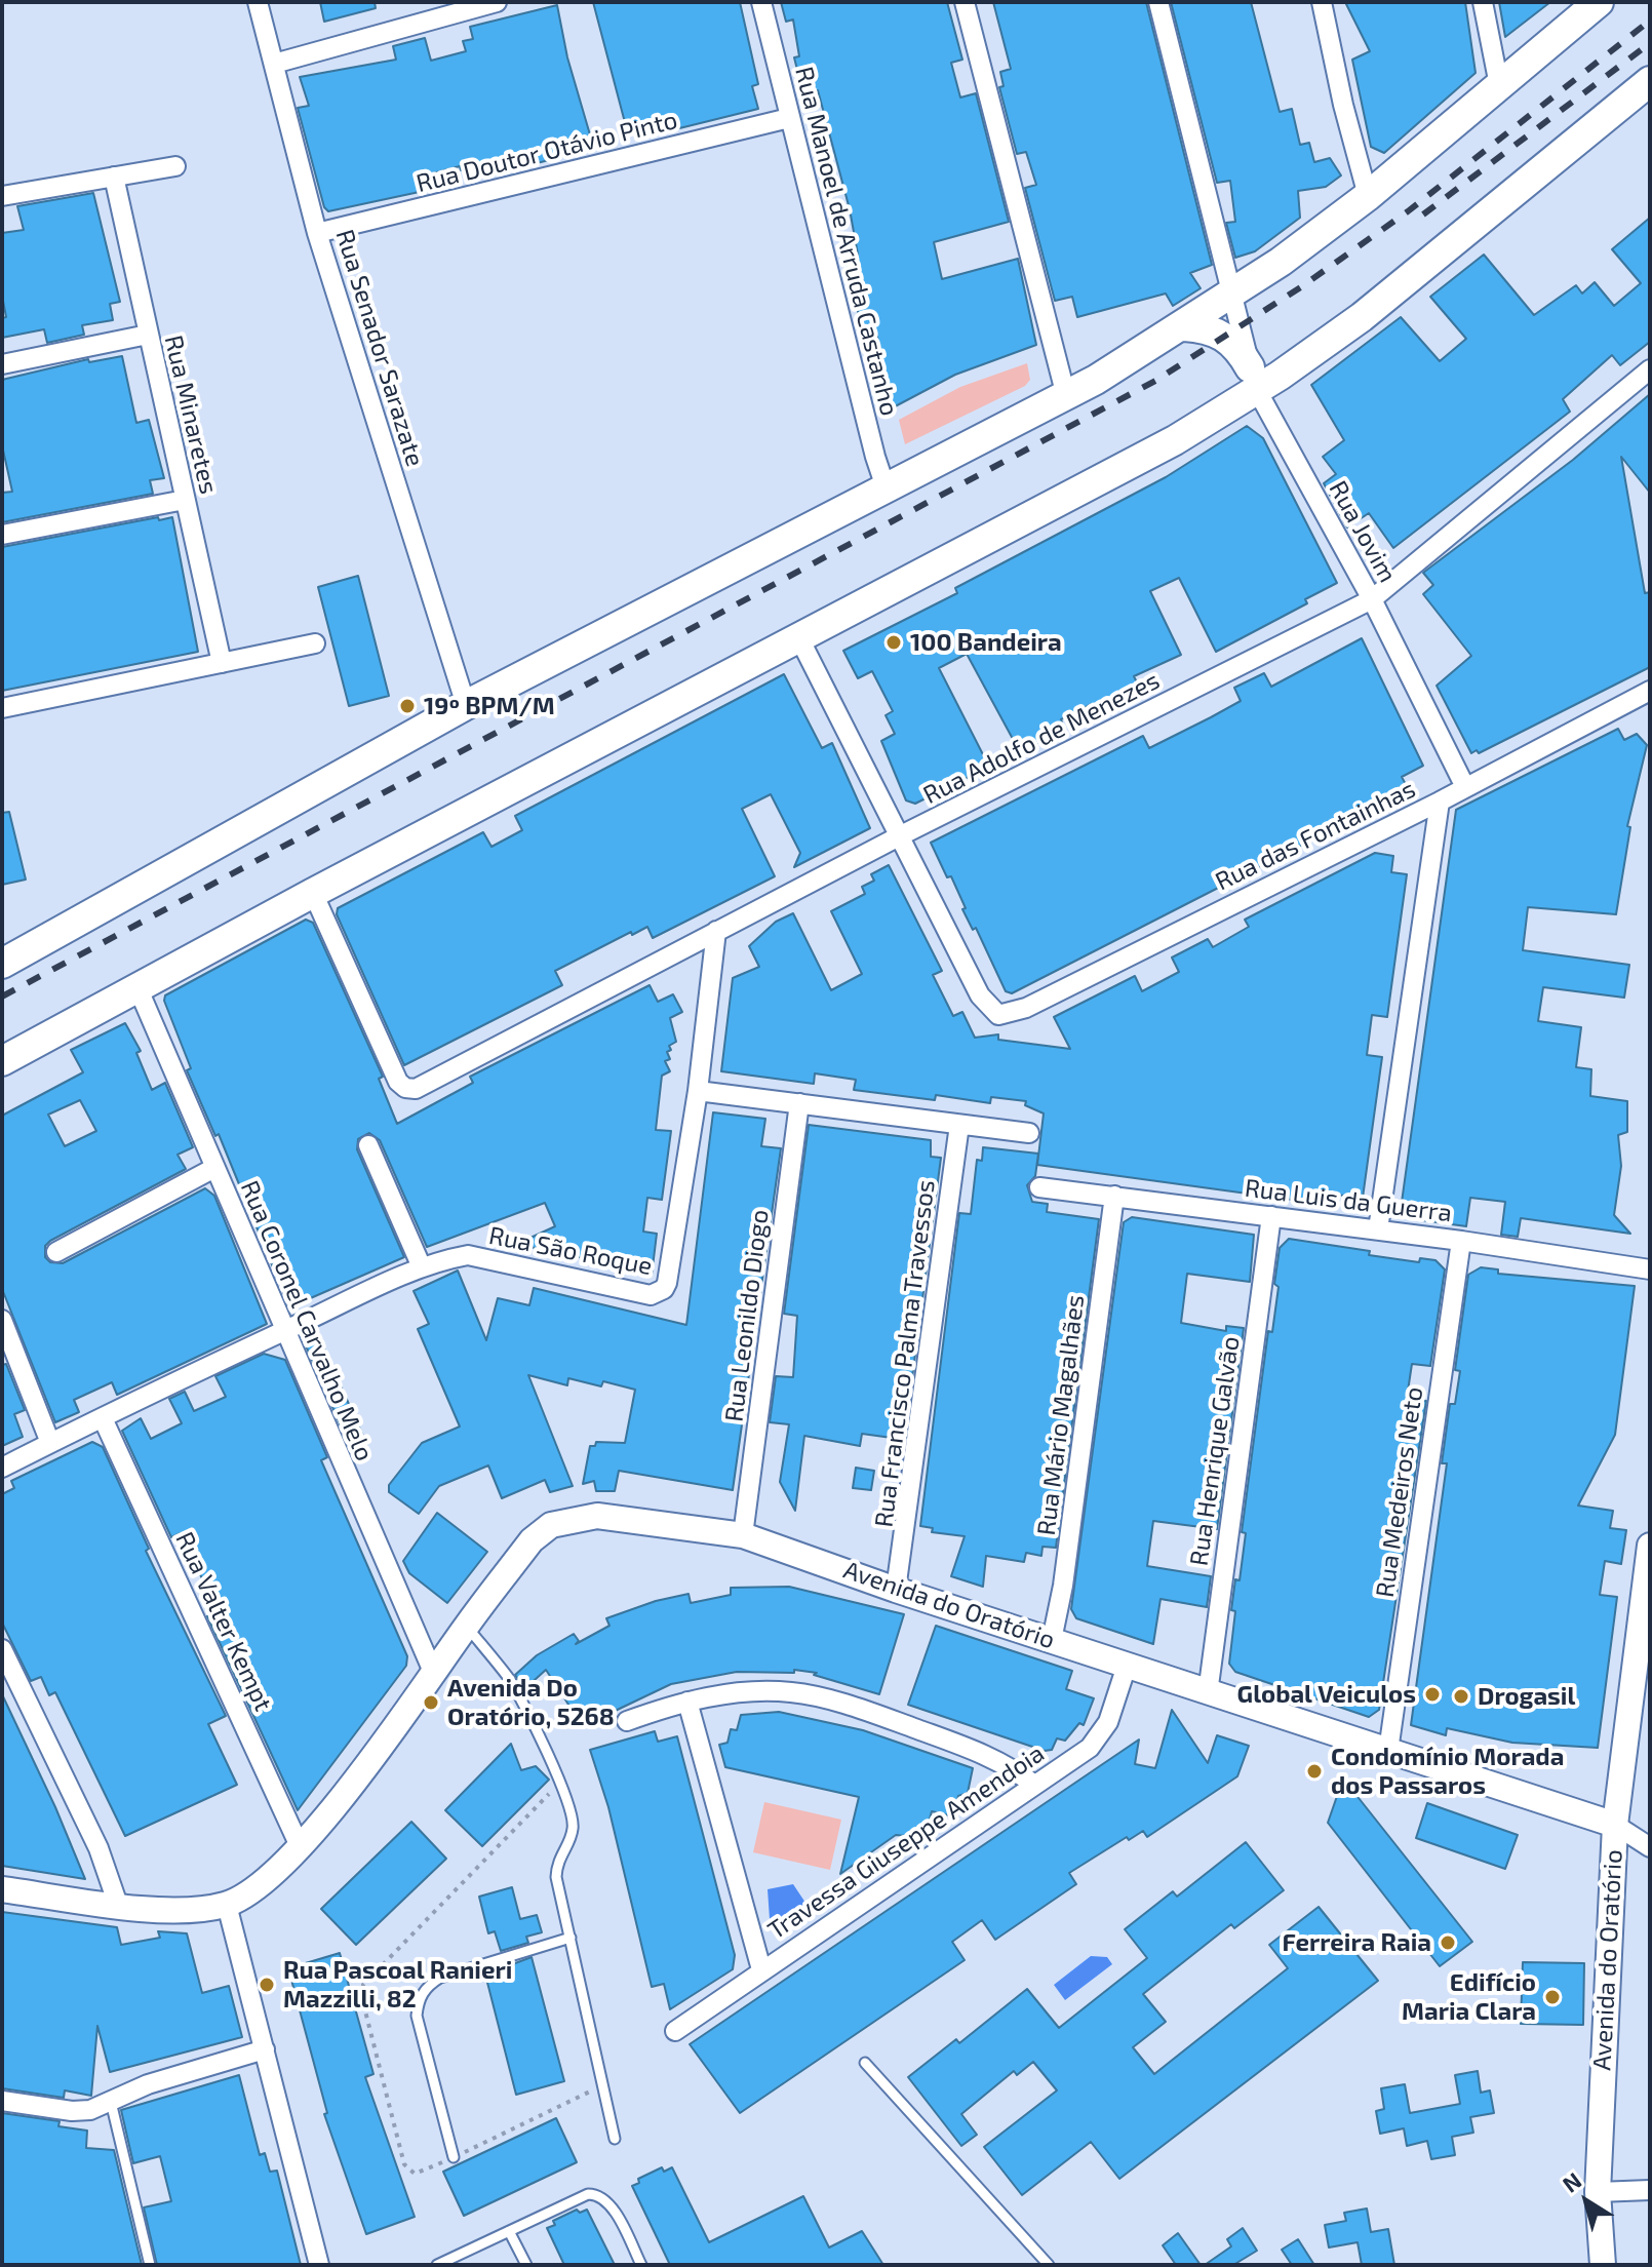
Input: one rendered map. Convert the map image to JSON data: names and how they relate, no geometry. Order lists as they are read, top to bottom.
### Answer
{
  "streets": {
    "main road": ["Avenida do Oratório"],
    "street": [
      "Rua Doutor Otávio Pinto",
      "Rua Manoel de Arruda Castanho",
      "Rua Senador Sarazate",
      "Rua Minaretes",
      "Rua Jovim",
      "Rua Adolfo de Menezes",
      "Rua das Fontainhas",
      "Rua Luis da Guerra",
      "Rua São Roque",
      "Rua Leonildo Diogo",
      "Rua Coronel Carvalho Melo",
      "Rua Francisco Palma Travessos",
      "Rua Mário Magalhães",
      "Rua Henrique Galvão",
      "Rua Medeiros Neto",
      "Rua Valter Kempt",
      "Travessa Giuseppe Amendoia"
    ]
  },
  "crossings": [
    ["Rua Doutor Otávio Pinto", "Rua Manoel de Arruda Castanho"],
    ["Rua Doutor Otávio Pinto", "Rua Senador Sarazate"],
    ["Rua Jovim", "Rua Adolfo de Menezes"],
    ["Rua Jovim", "Rua das Fontainhas"],
    ["Rua Adolfo de Menezes", "Rua das Fontainhas"],
    ["Rua Adolfo de Menezes", "Rua São Roque"],
    ["Rua Luis da Guerra", "Rua Mário Magalhães"],
    ["Rua Luis da Guerra", "Rua Henrique Galvão"],
    ["Rua Luis da Guerra", "Rua Medeiros Neto"],
    ["Rua São Roque", "Rua Coronel Carvalho Melo"],
    ["Rua São Roque", "Rua Valter Kempt"],
    ["Rua Leonildo Diogo", "Avenida do Oratório"],
    ["Rua Coronel Carvalho Melo", "Avenida do Oratório"],
    ["Rua Francisco Palma Travessos", "Avenida do Oratório"],
    ["Rua Mário Magalhães", "Avenida do Oratório"],
    ["Rua Henrique Galvão", "Avenida do Oratório"],
    ["Rua Medeiros Neto", "Avenida do Oratório"],
    ["Avenida do Oratório", "Rua Valter Kempt"],
    ["Avenida do Oratório", "Travessa Giuseppe Amendoia"]
  ],
  "places": [
    "100 Bandeira",
    "19º BPM/M",
    "Global Veiculos",
    "Drogasil",
    "Avenida Do Oratório, 5268",
    "Condomínio Morada dos Passaros",
    "Ferreira Raia",
    "Rua Pascoal Ranieri Mazzilli, 82",
    "Edifício Maria Clara"
  ],
  "north": "top left"
}
